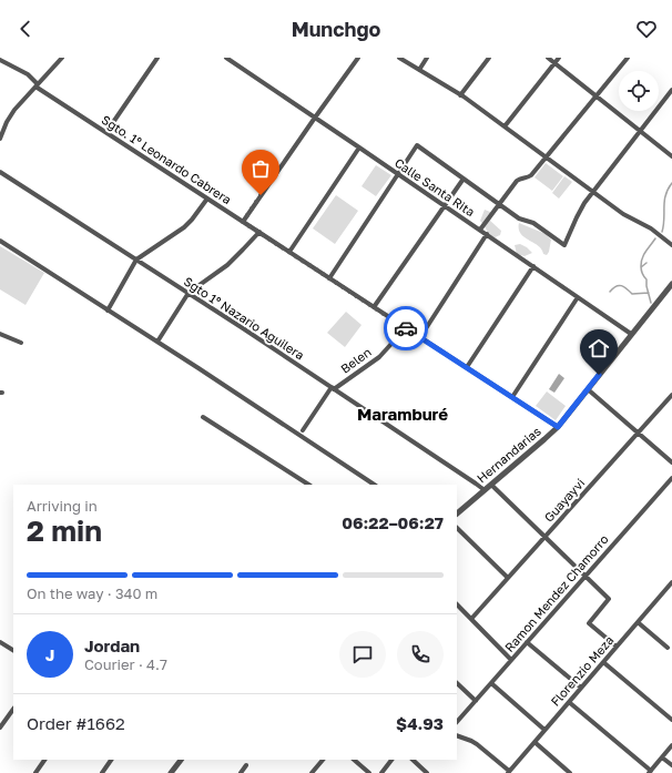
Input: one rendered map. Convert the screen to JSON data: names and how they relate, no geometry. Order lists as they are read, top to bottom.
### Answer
{
  "streets": {
    "street": [
      "Sgto. 1º Leonardo Cabrera",
      "Calle Santa Rita",
      "Sgto 1º Nazario Aguilera",
      "Belen",
      "Hernandarias",
      "Guayayvi",
      "Ramon Mendez Chamorro",
      "Florenzio Meza"
    ]
  },
  "crossings": [
    ["Sgto. 1º Leonardo Cabrera", "Belen"],
    ["Sgto. 1º Leonardo Cabrera", "Hernandarias"],
    ["Calle Santa Rita", "Hernandarias"],
    ["Sgto 1º Nazario Aguilera", "Belen"],
    ["Sgto 1º Nazario Aguilera", "Hernandarias"]
  ],
  "districts": ["Maramburé"],
  "page": {
    "header": "Munchgo",
    "heading": ["2 min", "Arriving in", "06:22–06:27"],
    "panel": [
      "Jordan",
      "Courier · 4.7",
      "Order #1662",
      "$4.93"
    ],
    "bar": "On the way · 340 m",
    "round": "J"
  }
}
